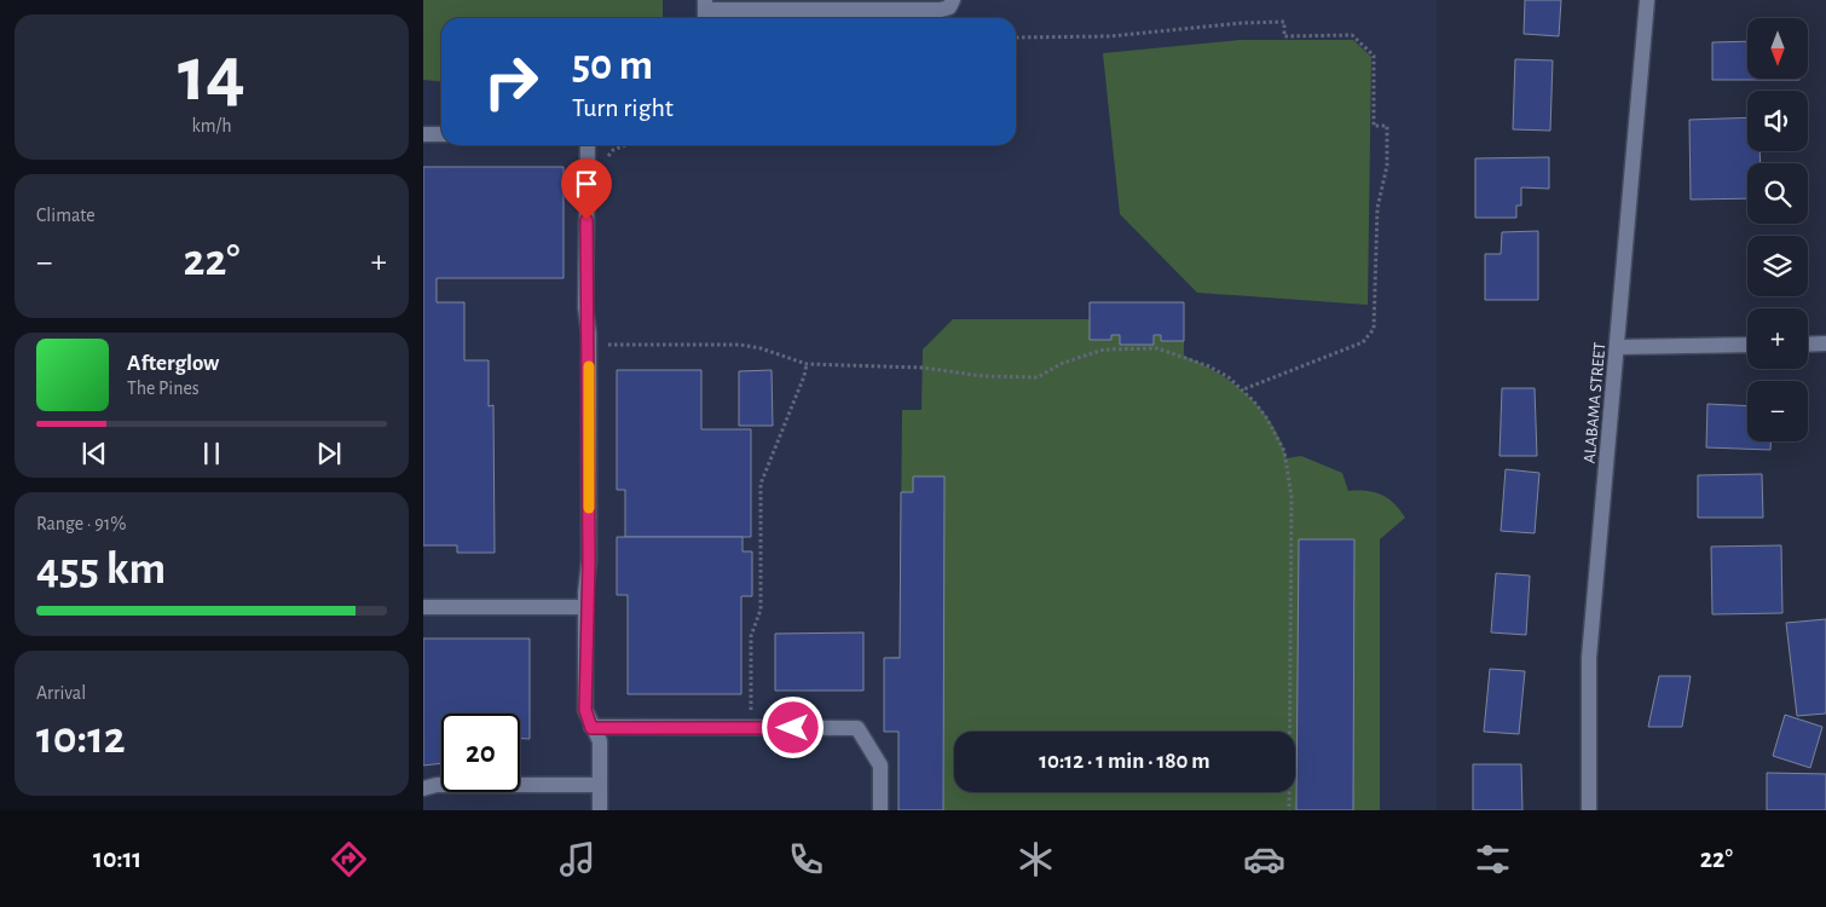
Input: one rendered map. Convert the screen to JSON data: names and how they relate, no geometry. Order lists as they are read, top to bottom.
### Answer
{
  "streets": {
    "street": ["ALABAMA STREET"]
  },
  "north": "bottom",
  "page": {
    "tile": [
      ["14", "km/h"],
      "Climate",
      ["Range · 91%", "455 km"],
      ["Arrival", "10:12"]
    ],
    "map_buttons": ["+", "−"],
    "turn": ["50 m", "Turn right"],
    "heat": ["−", "22°", "+"],
    "song": ["Afterglow", "The Pines"],
    "limit": "20",
    "trip": "10:12 · 1 min · 180 m",
    "tabs": ["10:11", "22°"]
  }
}
